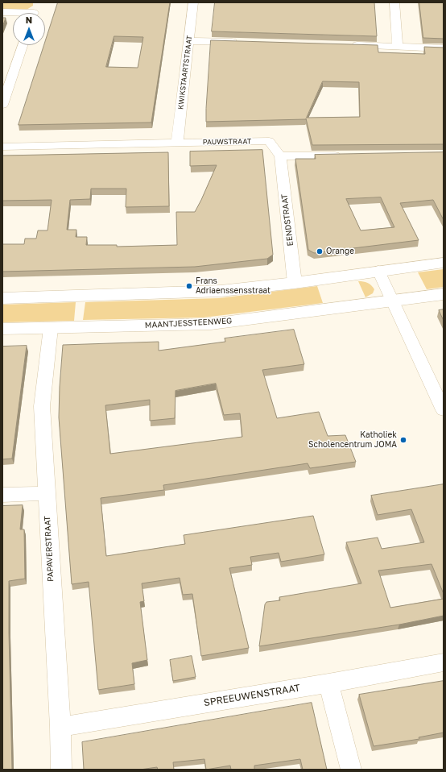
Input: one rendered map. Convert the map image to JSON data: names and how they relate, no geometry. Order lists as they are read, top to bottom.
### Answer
{
  "streets": {
    "street": [
      "KWIKSTAARTSTRAAT",
      "PAUWSTRAAT",
      "EENDSTRAAT",
      "MAANTJESSTEENWEG",
      "PAPAVERSTRAAT",
      "SPREEUWENSTRAAT"
    ]
  },
  "crossings": [
    ["KWIKSTAARTSTRAAT", "PAUWSTRAAT"],
    ["PAUWSTRAAT", "EENDSTRAAT"],
    ["MAANTJESSTEENWEG", "PAPAVERSTRAAT"],
    ["PAPAVERSTRAAT", "SPREEUWENSTRAAT"]
  ],
  "places": ["Orange", "Frans Adriaenssensstraat", "Katholiek Scholencentrum JOMA"],
  "north": "top"
}
